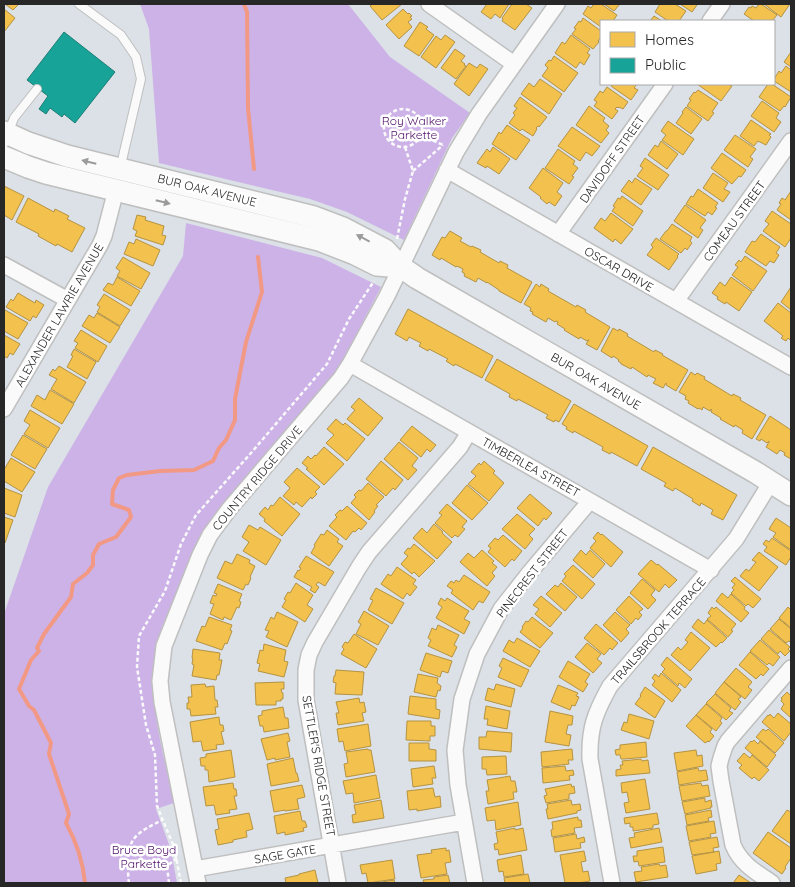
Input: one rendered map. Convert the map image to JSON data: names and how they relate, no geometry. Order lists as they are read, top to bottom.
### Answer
{
  "streets": {
    "street": [
      "DAVIDOFF STREET",
      "BUR OAK AVENUE",
      "COMEAU STREET",
      "OSCAR DRIVE",
      "ALEXANDER LAWRIE AVENUE",
      "TIMBERLEA STREET",
      "COUNTRY RIDGE DRIVE",
      "PINECREST STREET",
      "TRAILSBROOK TERRACE",
      "SETTLER'S RIDGE STREET",
      "SAGE GATE"
    ]
  },
  "crossings": [
    ["DAVIDOFF STREET", "OSCAR DRIVE"],
    ["BUR OAK AVENUE", "ALEXANDER LAWRIE AVENUE"],
    ["BUR OAK AVENUE", "COUNTRY RIDGE DRIVE"],
    ["BUR OAK AVENUE", "TRAILSBROOK TERRACE"],
    ["COMEAU STREET", "OSCAR DRIVE"],
    ["OSCAR DRIVE", "COUNTRY RIDGE DRIVE"],
    ["TIMBERLEA STREET", "COUNTRY RIDGE DRIVE"],
    ["TIMBERLEA STREET", "PINECREST STREET"],
    ["TIMBERLEA STREET", "TRAILSBROOK TERRACE"],
    ["TIMBERLEA STREET", "SETTLER'S RIDGE STREET"],
    ["COUNTRY RIDGE DRIVE", "SAGE GATE"],
    ["PINECREST STREET", "SAGE GATE"],
    ["SETTLER'S RIDGE STREET", "SAGE GATE"]
  ],
  "parks": ["Roy Walker Parkette", "Bruce Boyd Parkette"],
  "legend": ["Homes", "Public"]
}
